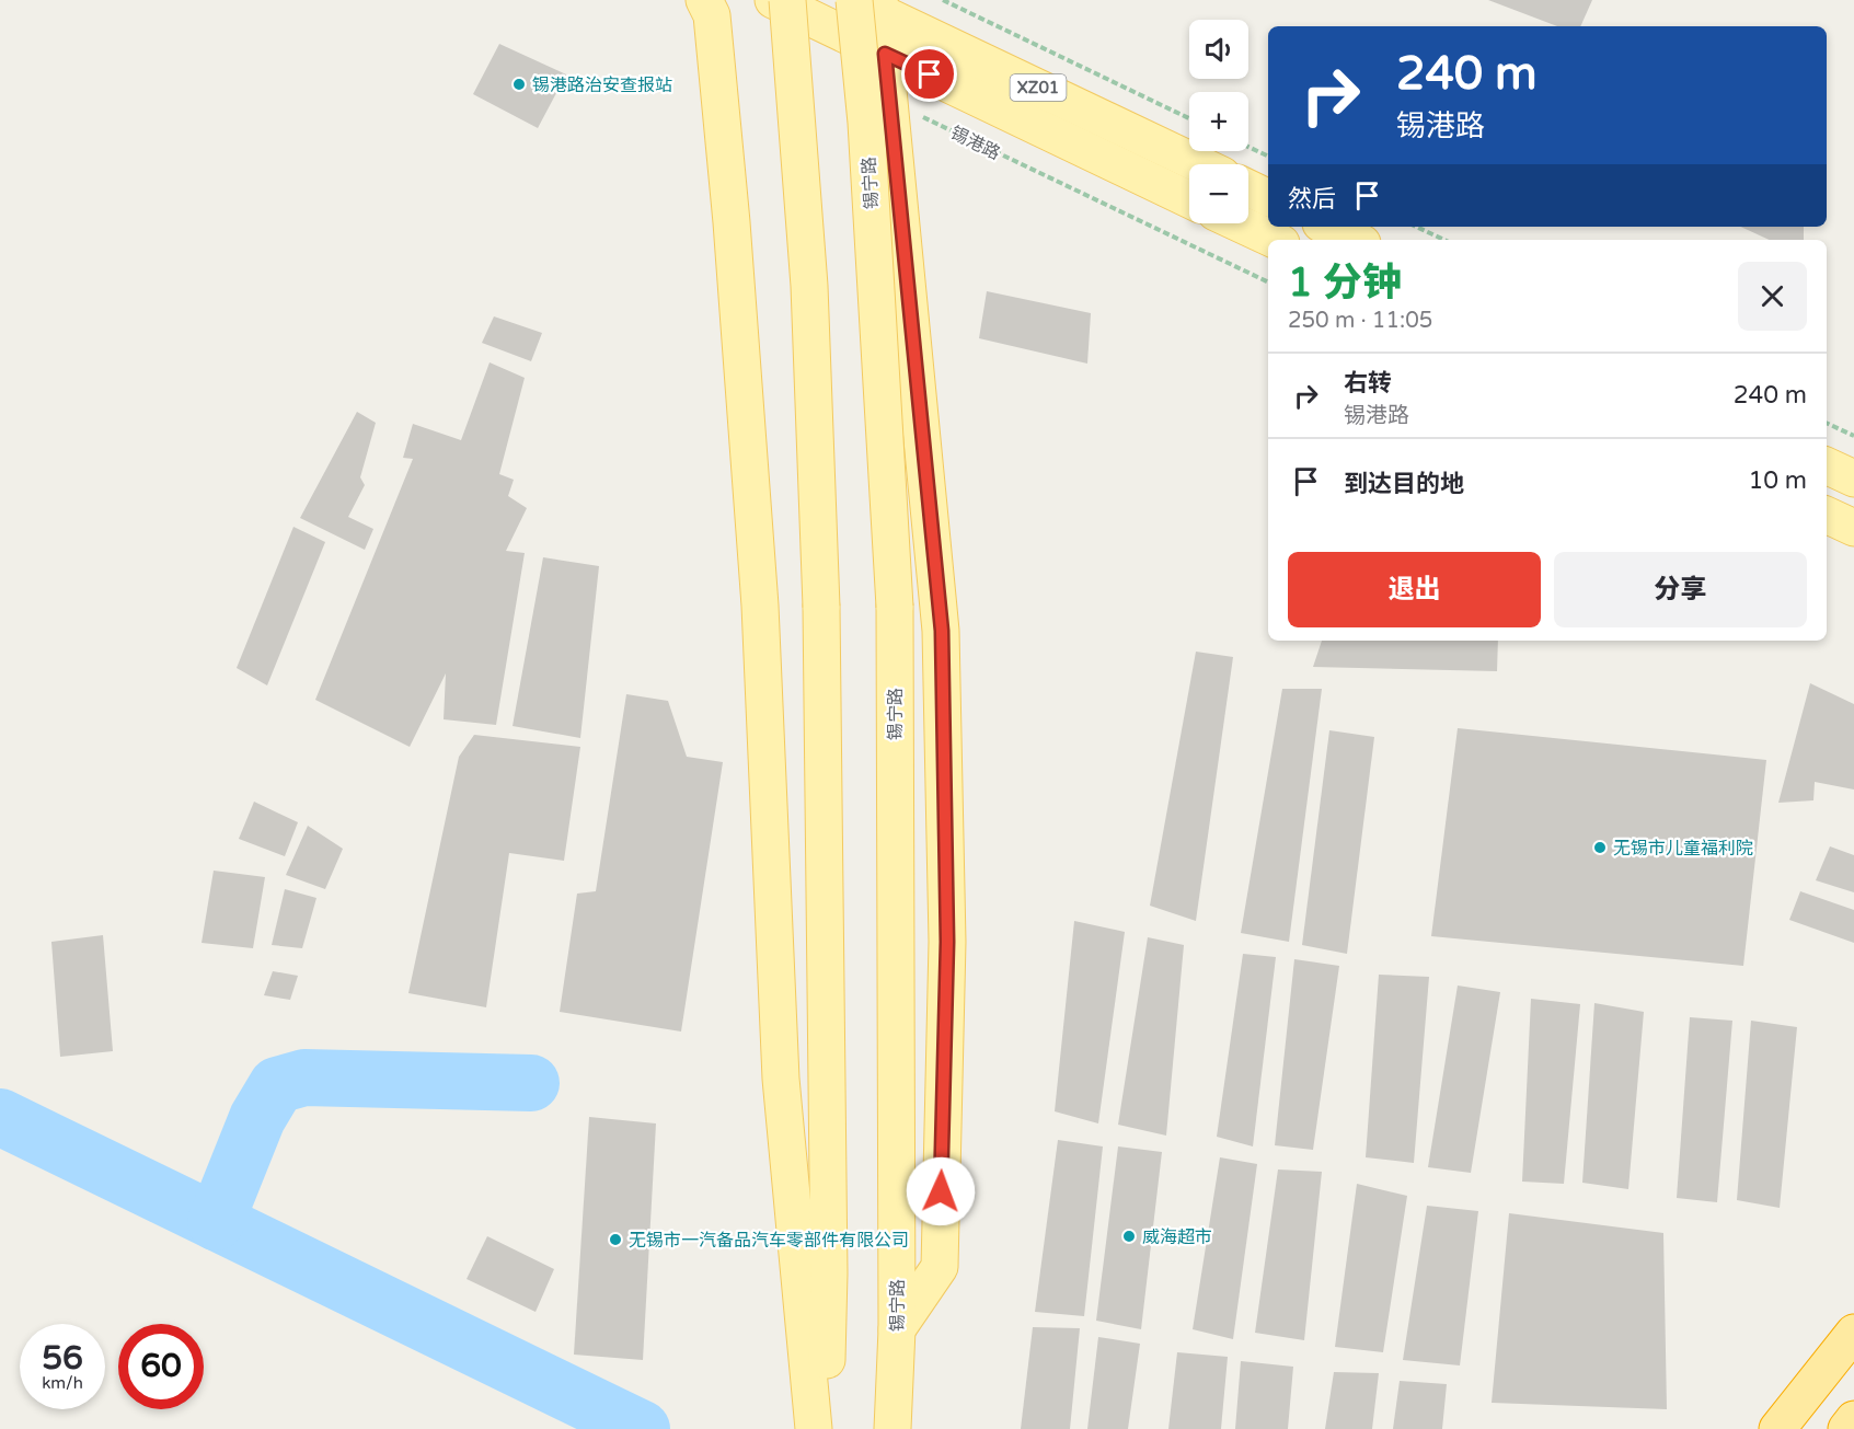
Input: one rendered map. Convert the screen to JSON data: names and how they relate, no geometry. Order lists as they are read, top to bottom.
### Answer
{
  "streets": {
    "main road": ["XZ01", "锡宁路"],
    "path": ["锡港路"]
  },
  "crossings": [
    ["XZ01", "锡宁路"]
  ],
  "places": [
    "锡港路治安查报站",
    "无锡市儿童福利院",
    "威海超市",
    "无锡市一汽备品汽车零部件有限公司"
  ],
  "page": {
    "map_buttons": ["+", "−"],
    "turn": ["240 m", "锡港路"],
    "then": "然后",
    "heading": ["1 分钟", "250 m · 11:05"],
    "list": [
      {
        "name": "右转",
        "note": "锡港路",
        "value": "240 m"
      },
      {
        "name": "到达目的地",
        "value": "10 m"
      }
    ],
    "buttons": ["退出", "分享"],
    "speed": "56 km/h",
    "limit": "60"
  }
}
